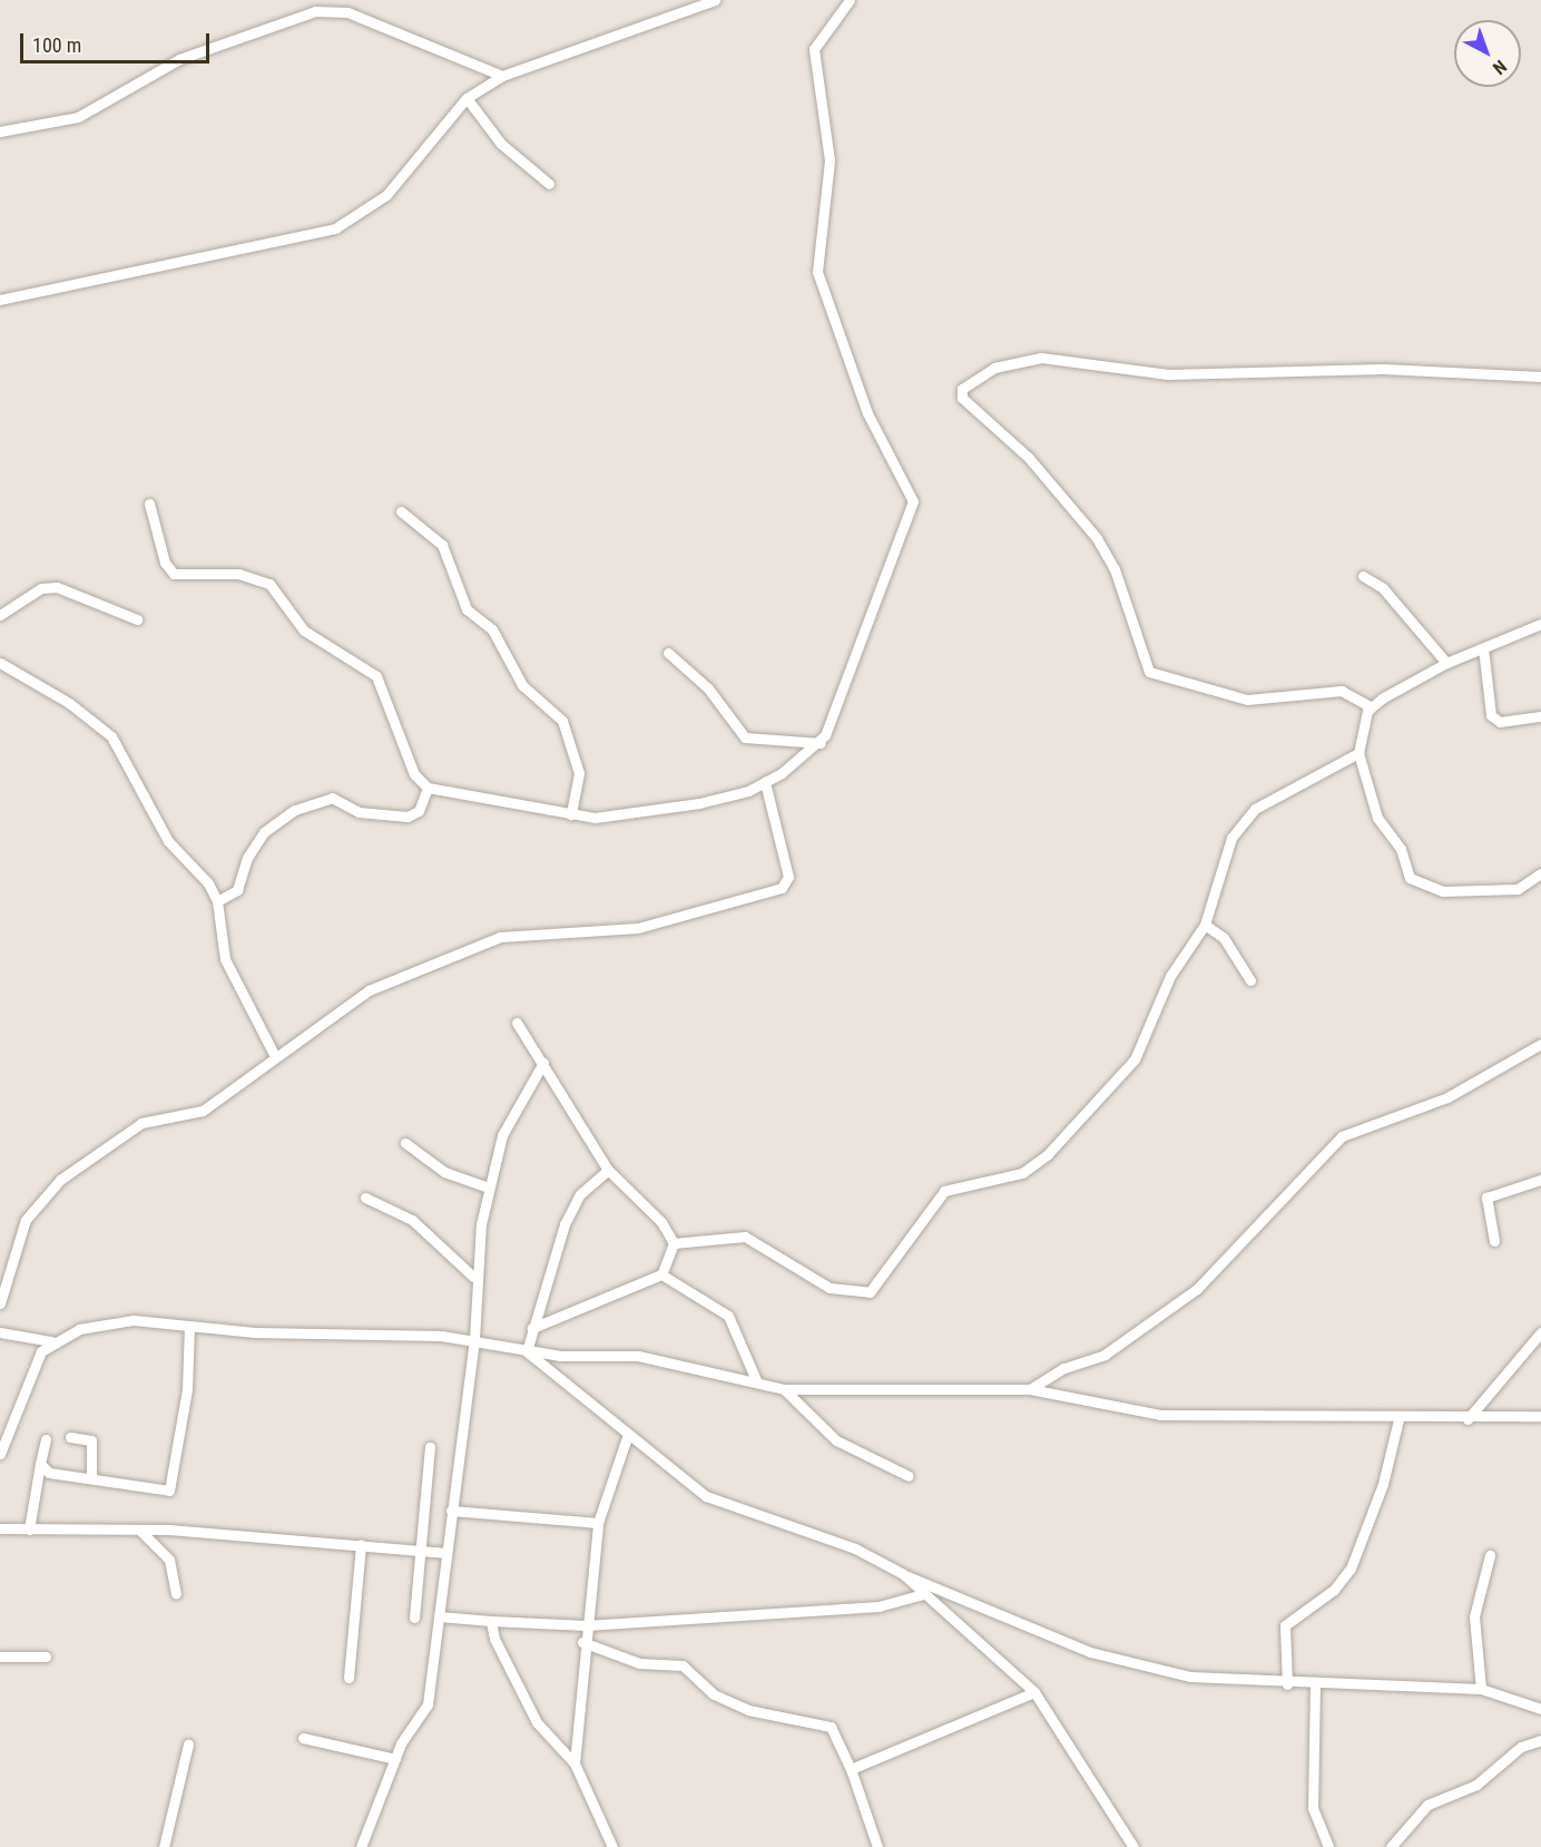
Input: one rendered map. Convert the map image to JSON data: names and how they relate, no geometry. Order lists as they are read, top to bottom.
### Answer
{
  "scale_bar": "100 m",
  "north": "bottom right"
}
